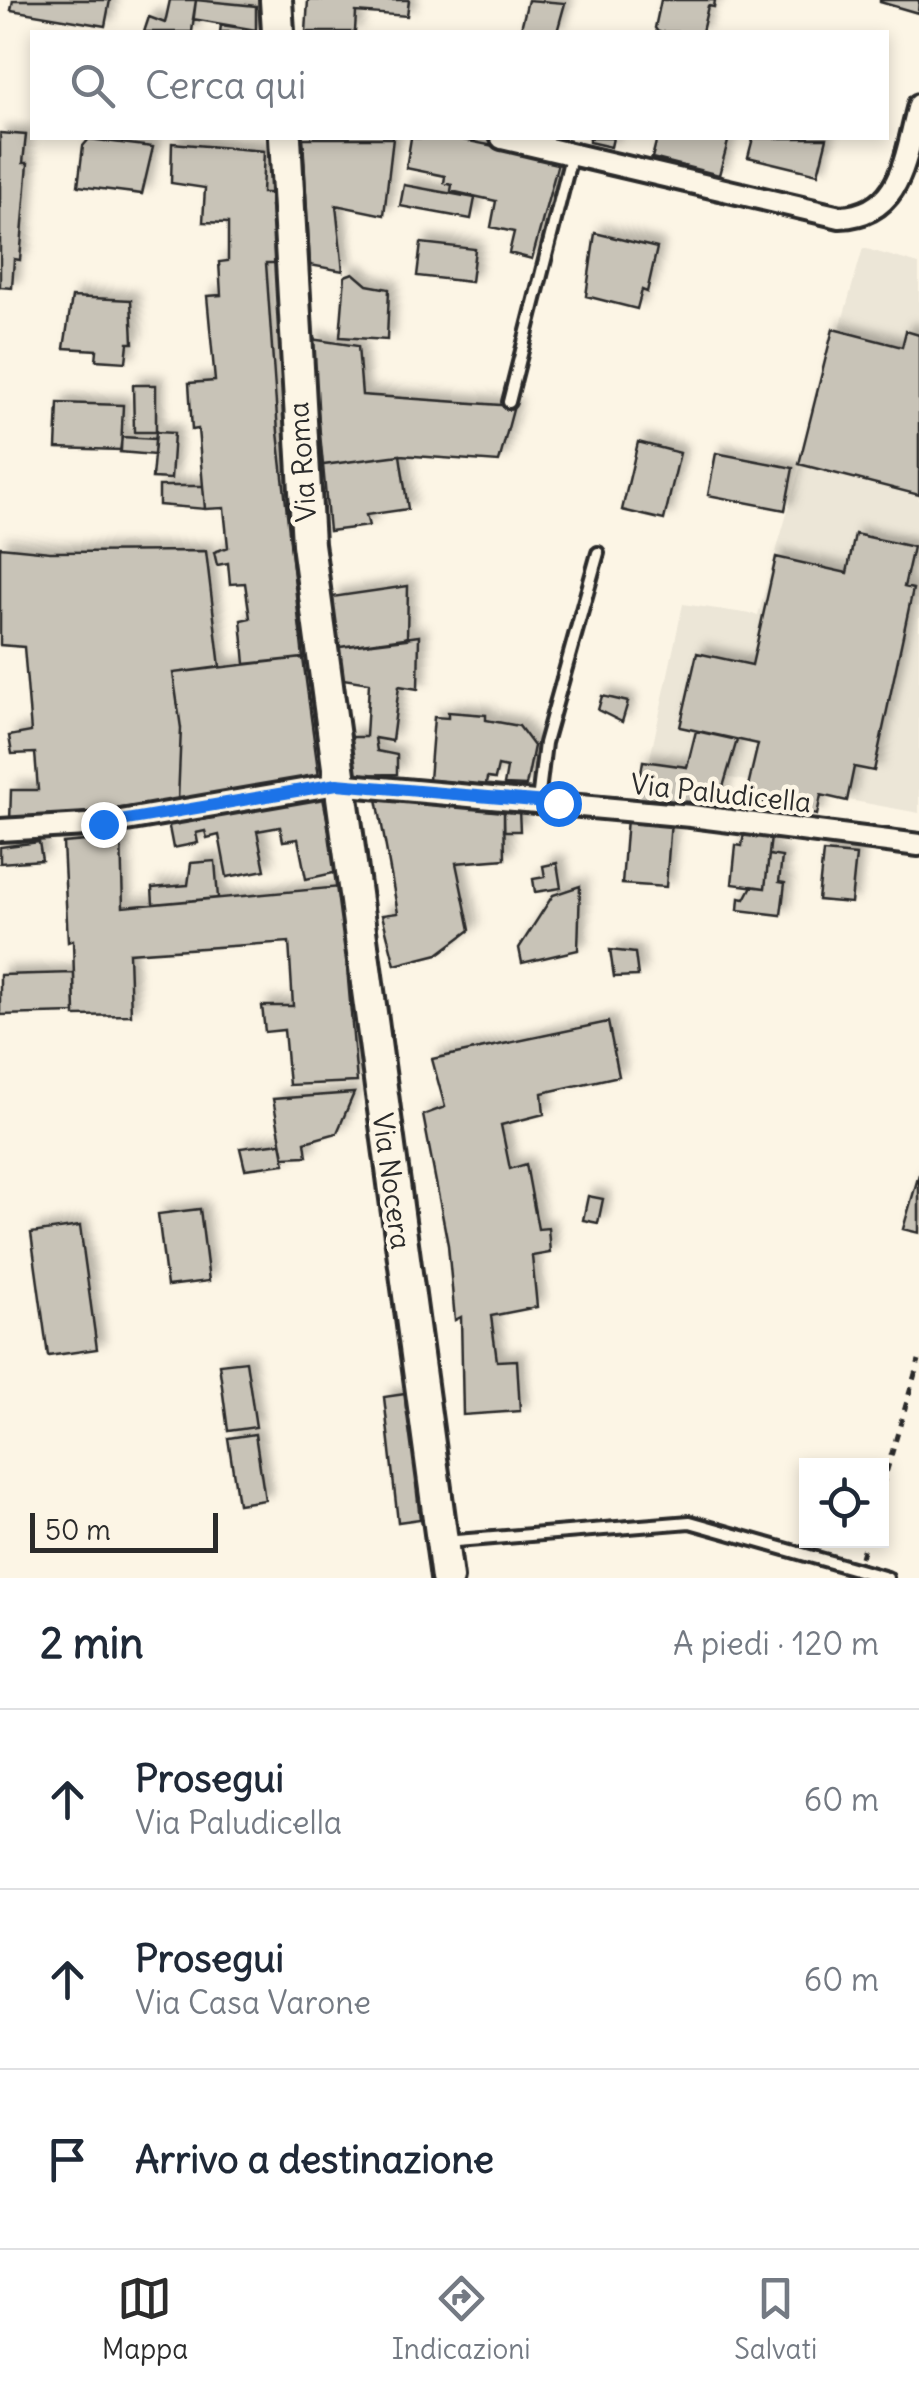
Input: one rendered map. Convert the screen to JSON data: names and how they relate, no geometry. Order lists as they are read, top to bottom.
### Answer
{
  "streets": {
    "main road": ["Via Roma", "Via Nocera"],
    "street": ["Via Paludicella"]
  },
  "crossings": [
    ["Via Roma", "Via Paludicella"],
    ["Via Roma", "Via Nocera"],
    ["Via Paludicella", "Via Nocera"]
  ],
  "scale_bar": "50 m",
  "page": {
    "search": "Cerca qui",
    "scale": "50 m",
    "heading": ["2 min", "A piedi · 120 m"],
    "list": [
      ["Prosegui", "Via Paludicella", "60 m"],
      ["Prosegui", "Via Casa Varone", "60 m"],
      "Arrivo a destinazione"
    ],
    "nav": ["Mappa", "Indicazioni", "Salvati"]
  }
}
